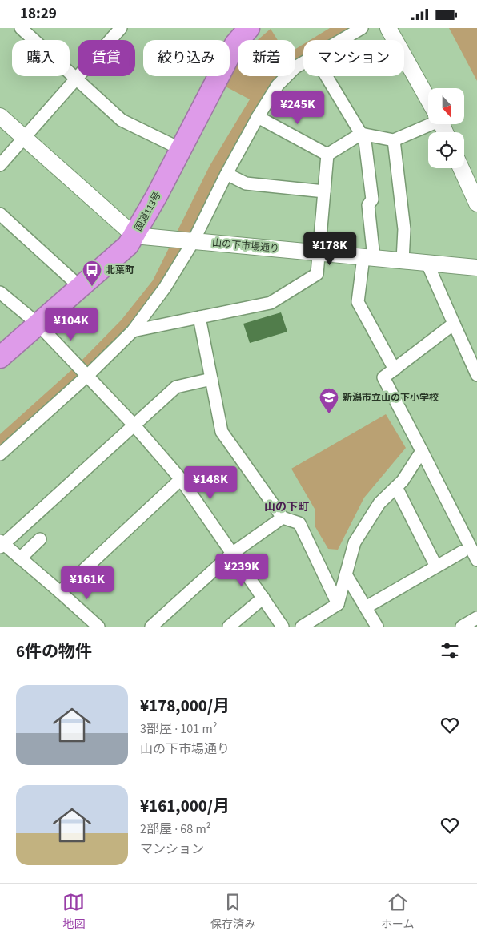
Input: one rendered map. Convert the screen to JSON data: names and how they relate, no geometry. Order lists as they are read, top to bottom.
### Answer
{
  "streets": {
    "highway": ["国道113号"],
    "street": ["山の下市場通り"]
  },
  "crossings": [
    ["国道113号", "山の下市場通り"]
  ],
  "districts": ["山の下町"],
  "places": {
    "bus stop": ["北葉町"],
    "school or university": ["新潟市立山の下小学校"]
  },
  "north": "bottom",
  "page": {
    "status": "18:29",
    "chip": [
      "購入",
      "賃貸",
      "絞り込み",
      "新着",
      "マンション"
    ],
    "price": [
      "¥245K",
      "¥178K",
      "¥104K",
      "¥148K",
      "¥239K",
      "¥161K"
    ],
    "heading": "6件の物件",
    "list": [
      {
        "name": "¥178,000/月",
        "note": "3部屋 · 101 m² · 山の下市場通り"
      },
      {
        "name": "¥161,000/月",
        "note": "2部屋 · 68 m² · マンション"
      }
    ],
    "tabs": ["地図", "保存済み", "ホーム"]
  }
}
